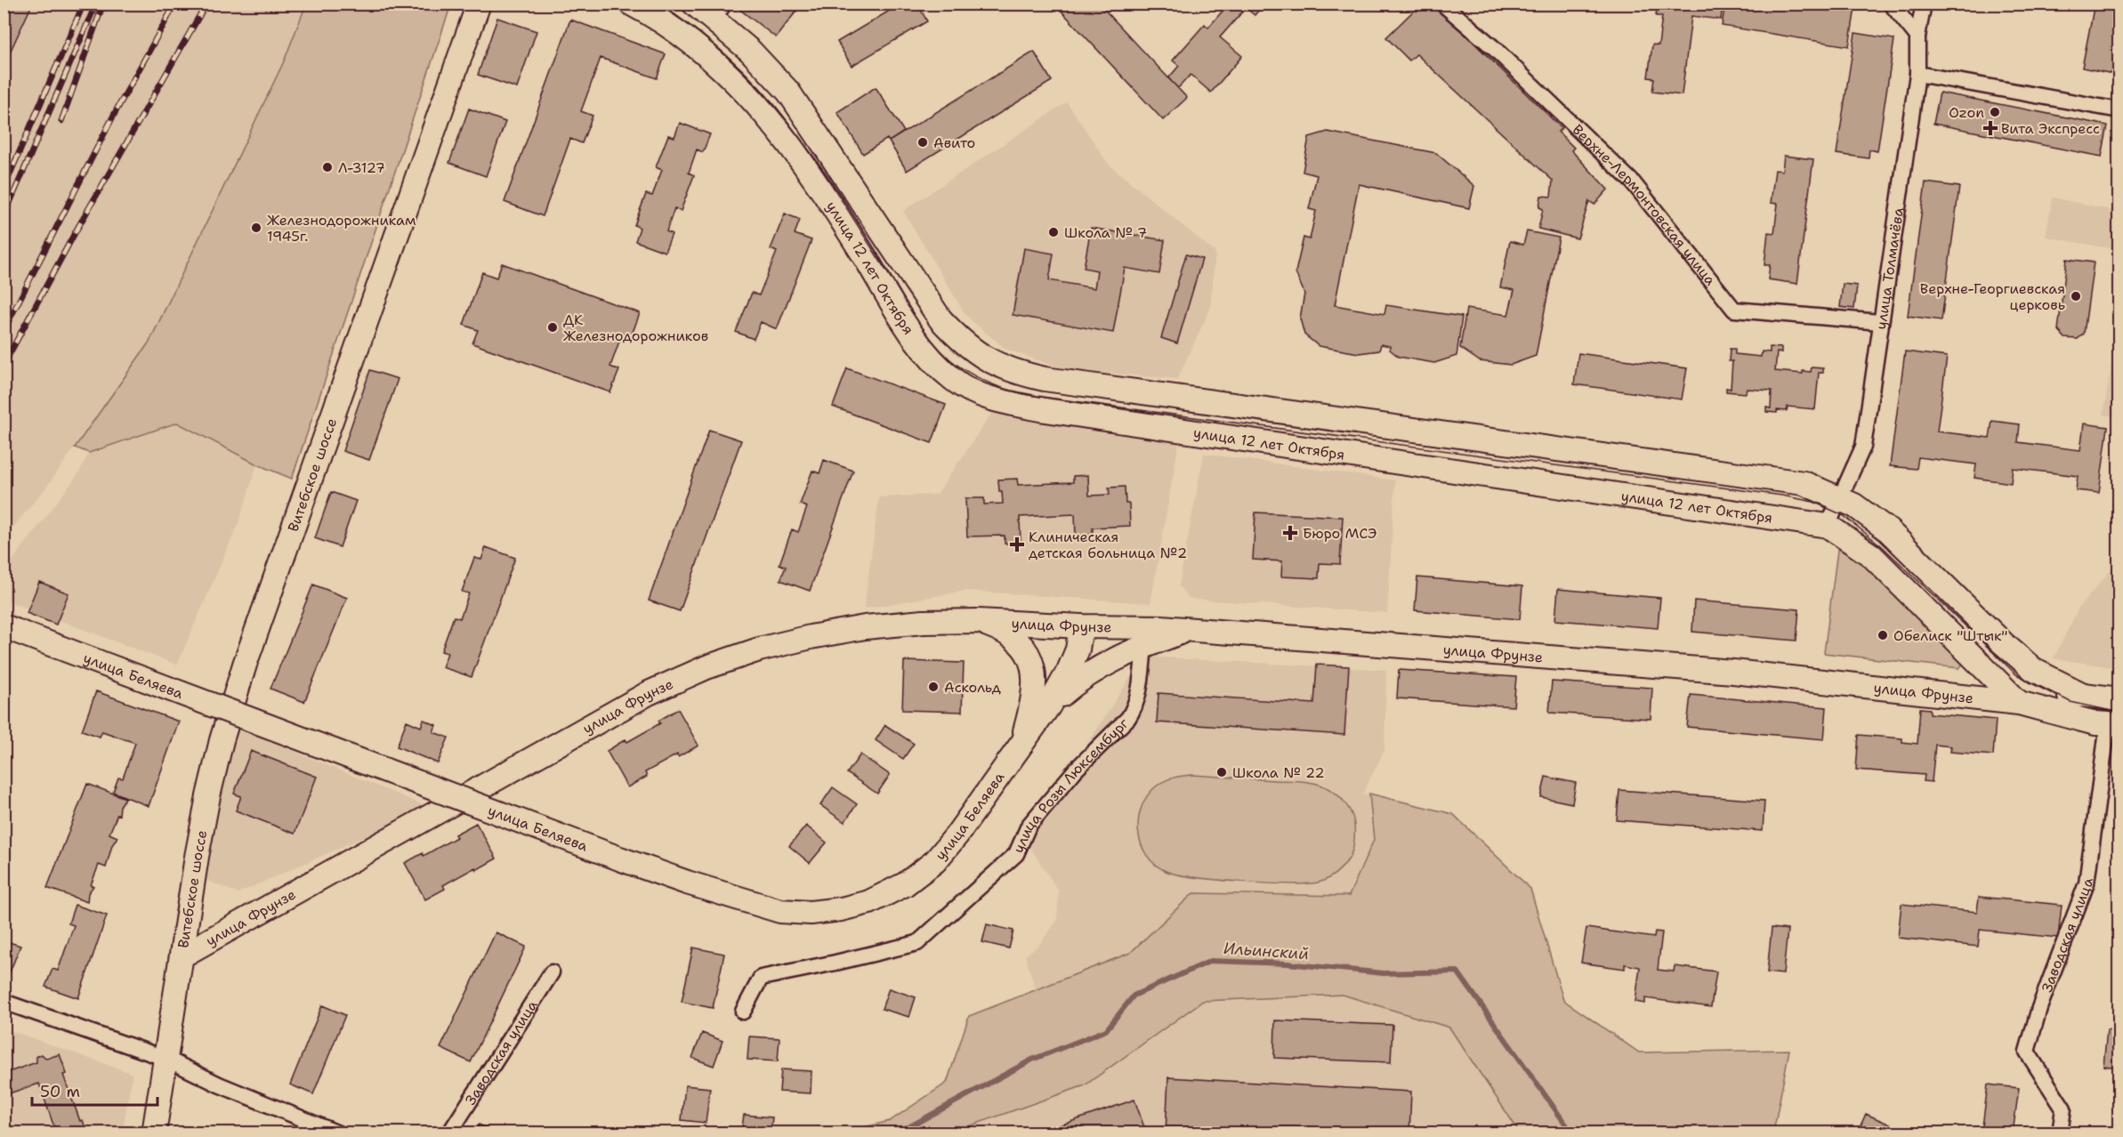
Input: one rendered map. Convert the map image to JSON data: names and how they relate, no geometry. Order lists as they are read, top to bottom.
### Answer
{
  "streets": {
    "main road": [
      "улица 12 лет Октября",
      "Витебское шоссе",
      "улица Фрунзе",
      "улица Беляева"
    ],
    "street": [
      "Верхне-Лермонтовская улица",
      "улица Толмачёва",
      "улица Розы Люксембург",
      "Заводская улица"
    ]
  },
  "crossings": [
    ["Верхне-Лермонтовская улица", "улица Толмачёва"],
    ["улица 12 лет Октября", "улица Толмачёва"],
    ["улица 12 лет Октября", "улица Фрунзе"],
    ["Витебское шоссе", "улица Фрунзе"],
    ["улица Фрунзе", "Заводская улица"]
  ],
  "water": ["Ильинский"],
  "places": {
    "other": [
      "Ozon",
      "Авито",
      "Л-3127",
      "Железнодорожникам 1945г.",
      "Школа № 7",
      "Верхне-Георгиевская церковь",
      "ДК Железнодорожников",
      "Обелиск \"Штык\"",
      "Аскольд",
      "Школа № 22"
    ],
    "health": ["Вита Экспресс", "Бюро МСЭ", "Клиническая детская больница №2"]
  },
  "scale_bar": "50 m"
}
